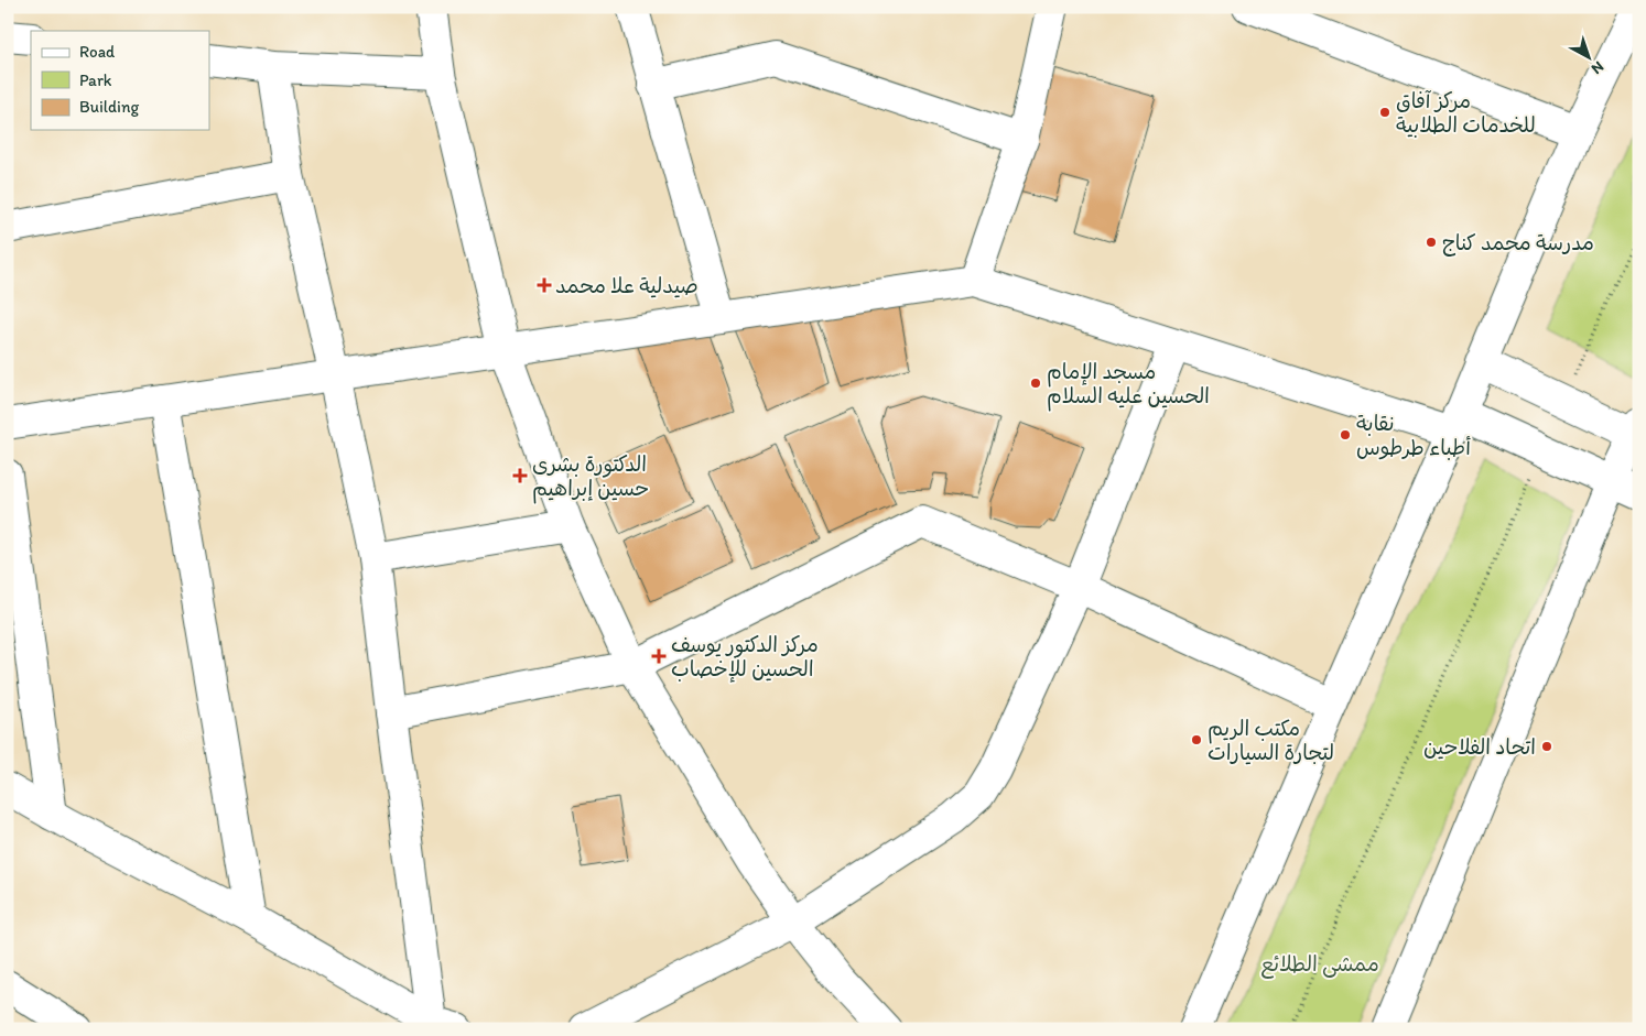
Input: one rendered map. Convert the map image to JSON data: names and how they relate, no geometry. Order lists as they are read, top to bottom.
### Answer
{
  "parks": ["ممشى الطلائع"],
  "places": {
    "other": [
      "مركز آفاق للخدمات الطلابية",
      "مدرسة محمد كناج",
      "مسجد الإمام الحسين عليه السلام",
      "نقابة أطباء طرطوس",
      "مكتب الريم لتجارة السيارات",
      "اتحاد الفلاحين"
    ],
    "health": ["صيدلية علا محمد", "الدكتورة بشرى حسين إبراهيم", "مركز الدكتور يوسف الحسين للإخصاب"]
  },
  "legend": ["Road", "Park", "Building"],
  "north": "bottom right"
}
